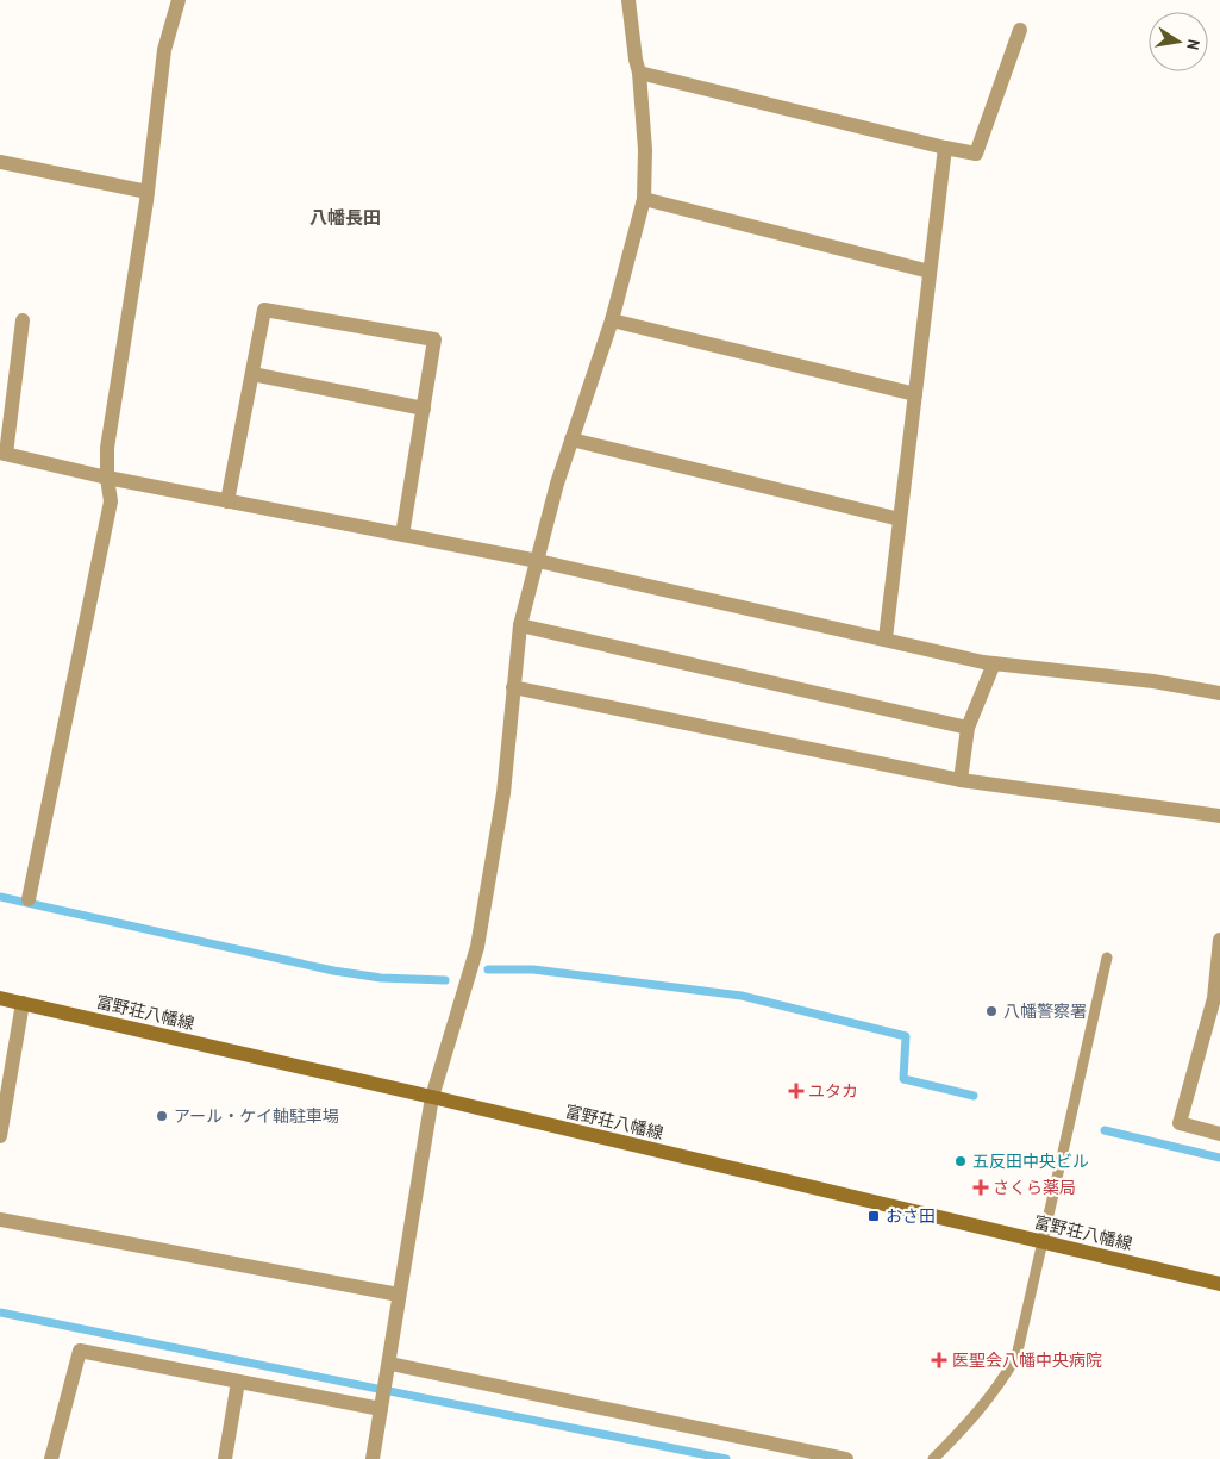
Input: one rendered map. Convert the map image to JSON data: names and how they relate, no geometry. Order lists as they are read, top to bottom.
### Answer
{
  "streets": {
    "main road": ["富野荘八幡線"]
  },
  "districts": ["八幡長田"],
  "places": {
    "other": ["八幡警察署", "アール・ケイ軸駐車場", "五反田中央ビル"],
    "health": ["ユタカ", "さくら薬局", "医聖会八幡中央病院"],
    "transit": ["おさ田"]
  },
  "north": "right"
}
